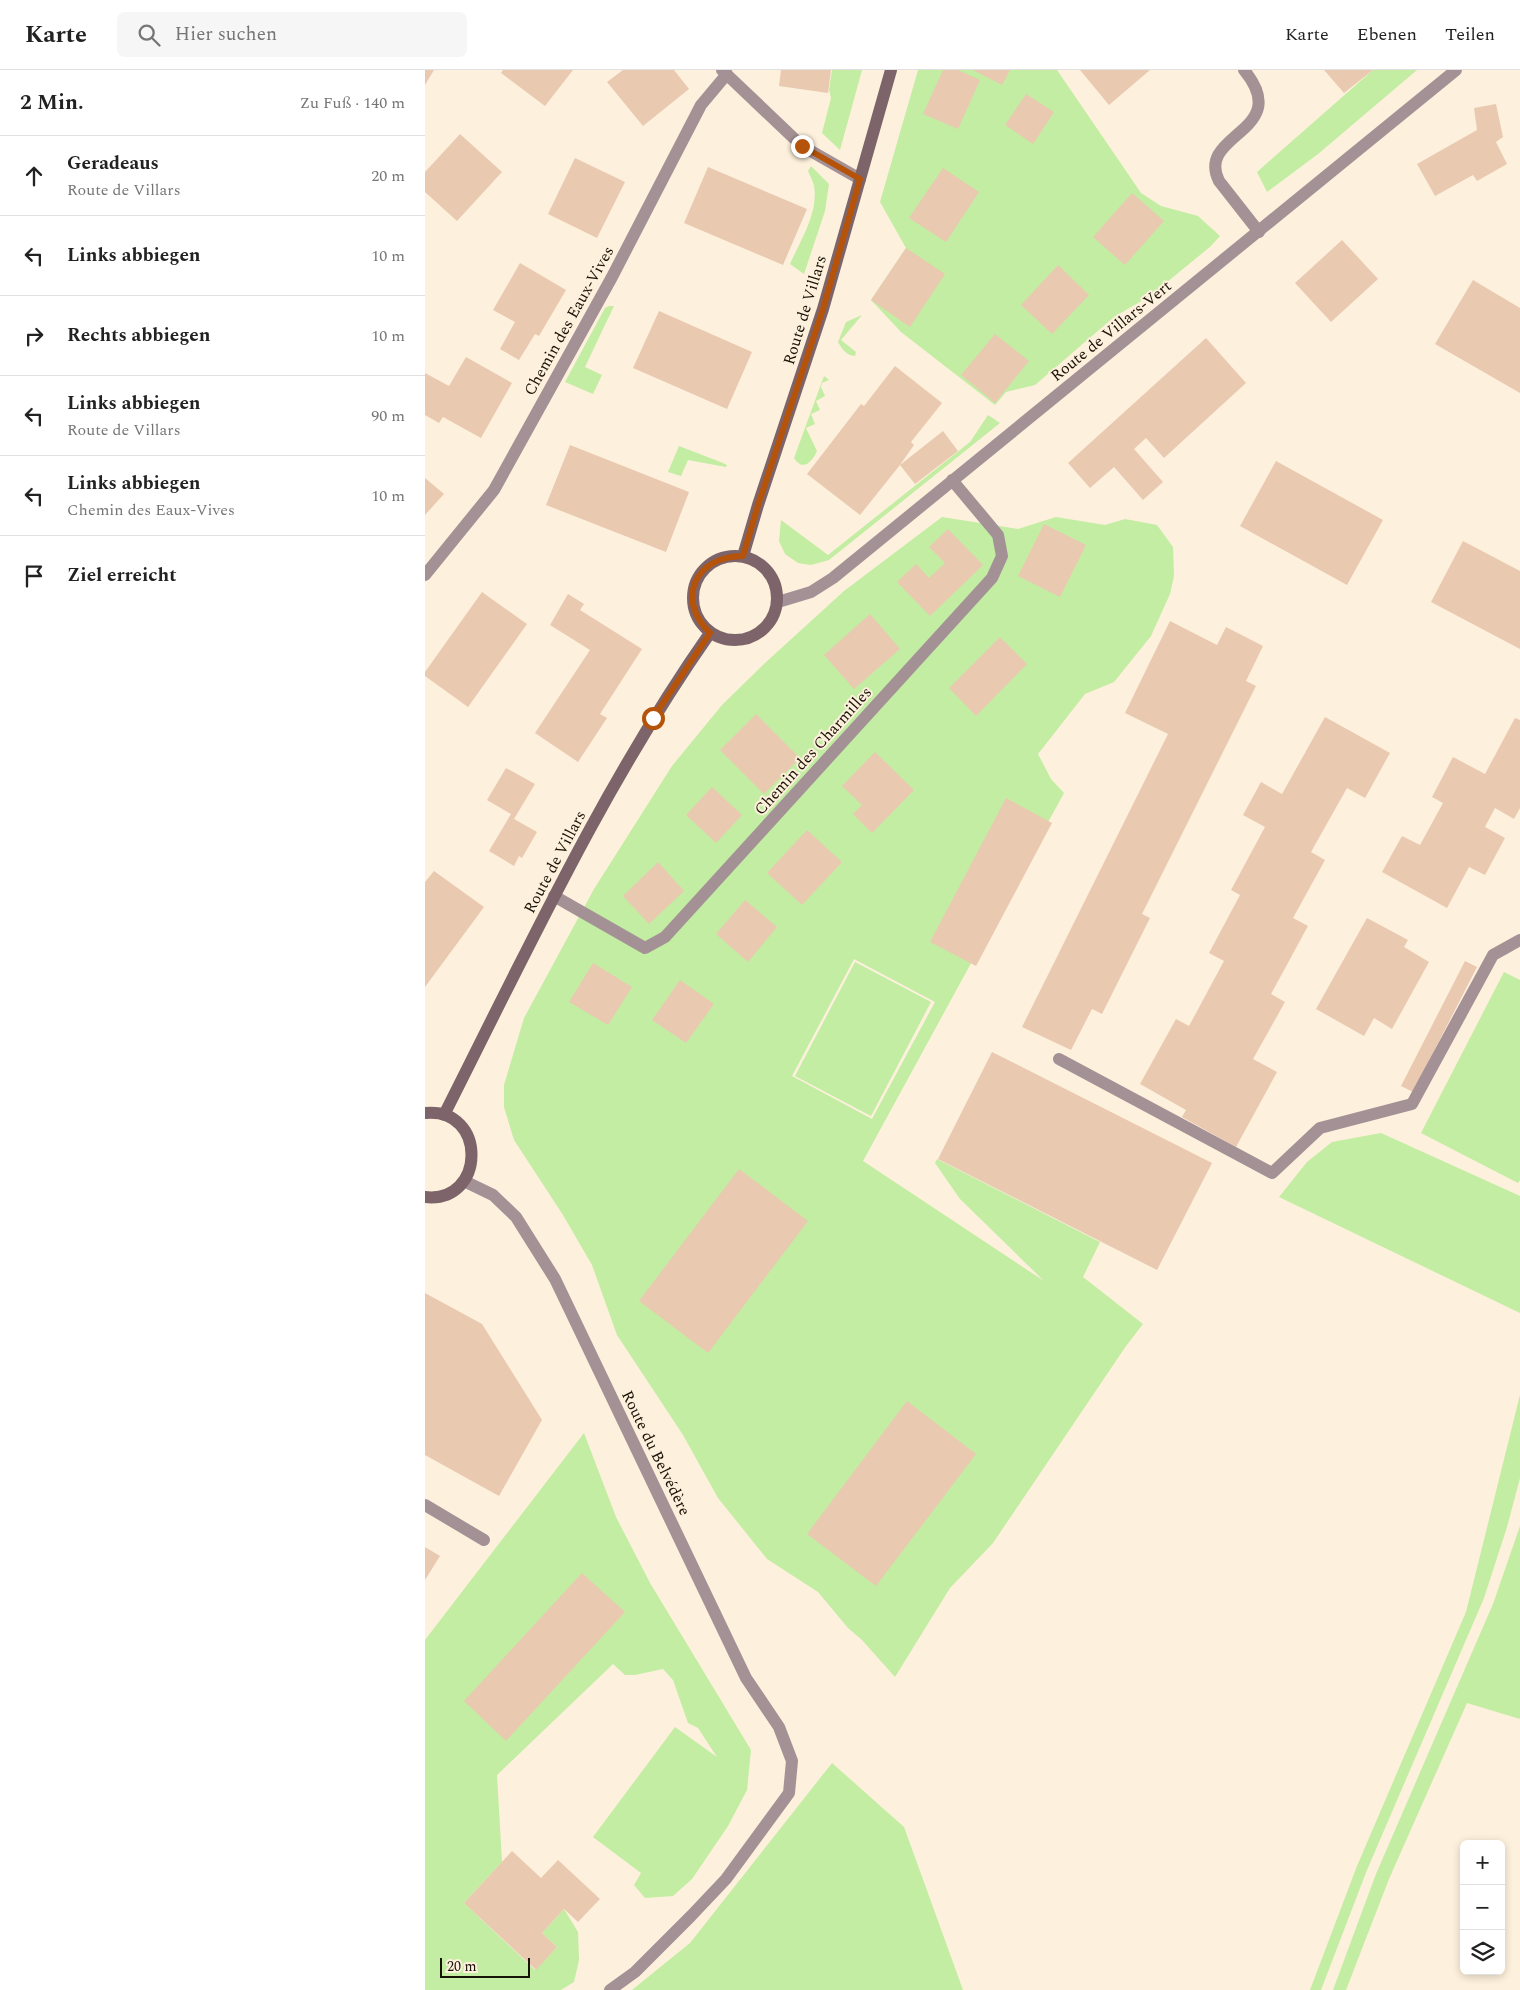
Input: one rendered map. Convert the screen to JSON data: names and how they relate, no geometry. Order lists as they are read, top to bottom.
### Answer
{
  "streets": {
    "main road": ["Route de Villars"],
    "street": [
      "Chemin des Eaux-Vives",
      "Route de Villars-Vert",
      "Chemin des Charmilles",
      "Route du Belvédère"
    ]
  },
  "crossings": [
    ["Route de Villars", "Chemin des Eaux-Vives"],
    ["Route de Villars", "Route de Villars-Vert"],
    ["Route de Villars", "Chemin des Charmilles"],
    ["Route de Villars-Vert", "Chemin des Charmilles"]
  ],
  "scale_bar": "20 m",
  "page": {
    "header": "Karte",
    "search": "Hier suchen",
    "nav": ["Karte", "Ebenen", "Teilen"],
    "heading": ["2 Min.", "Zu Fuß · 140 m"],
    "list": [
      ["Geradeaus", "Route de Villars", "20 m"],
      ["Links abbiegen", "10 m"],
      ["Rechts abbiegen", "10 m"],
      ["Links abbiegen", "Route de Villars", "90 m"],
      ["Links abbiegen", "Chemin des Eaux-Vives", "10 m"],
      "Ziel erreicht"
    ],
    "map_buttons": ["+", "−"],
    "scale": "20 m"
  }
}
